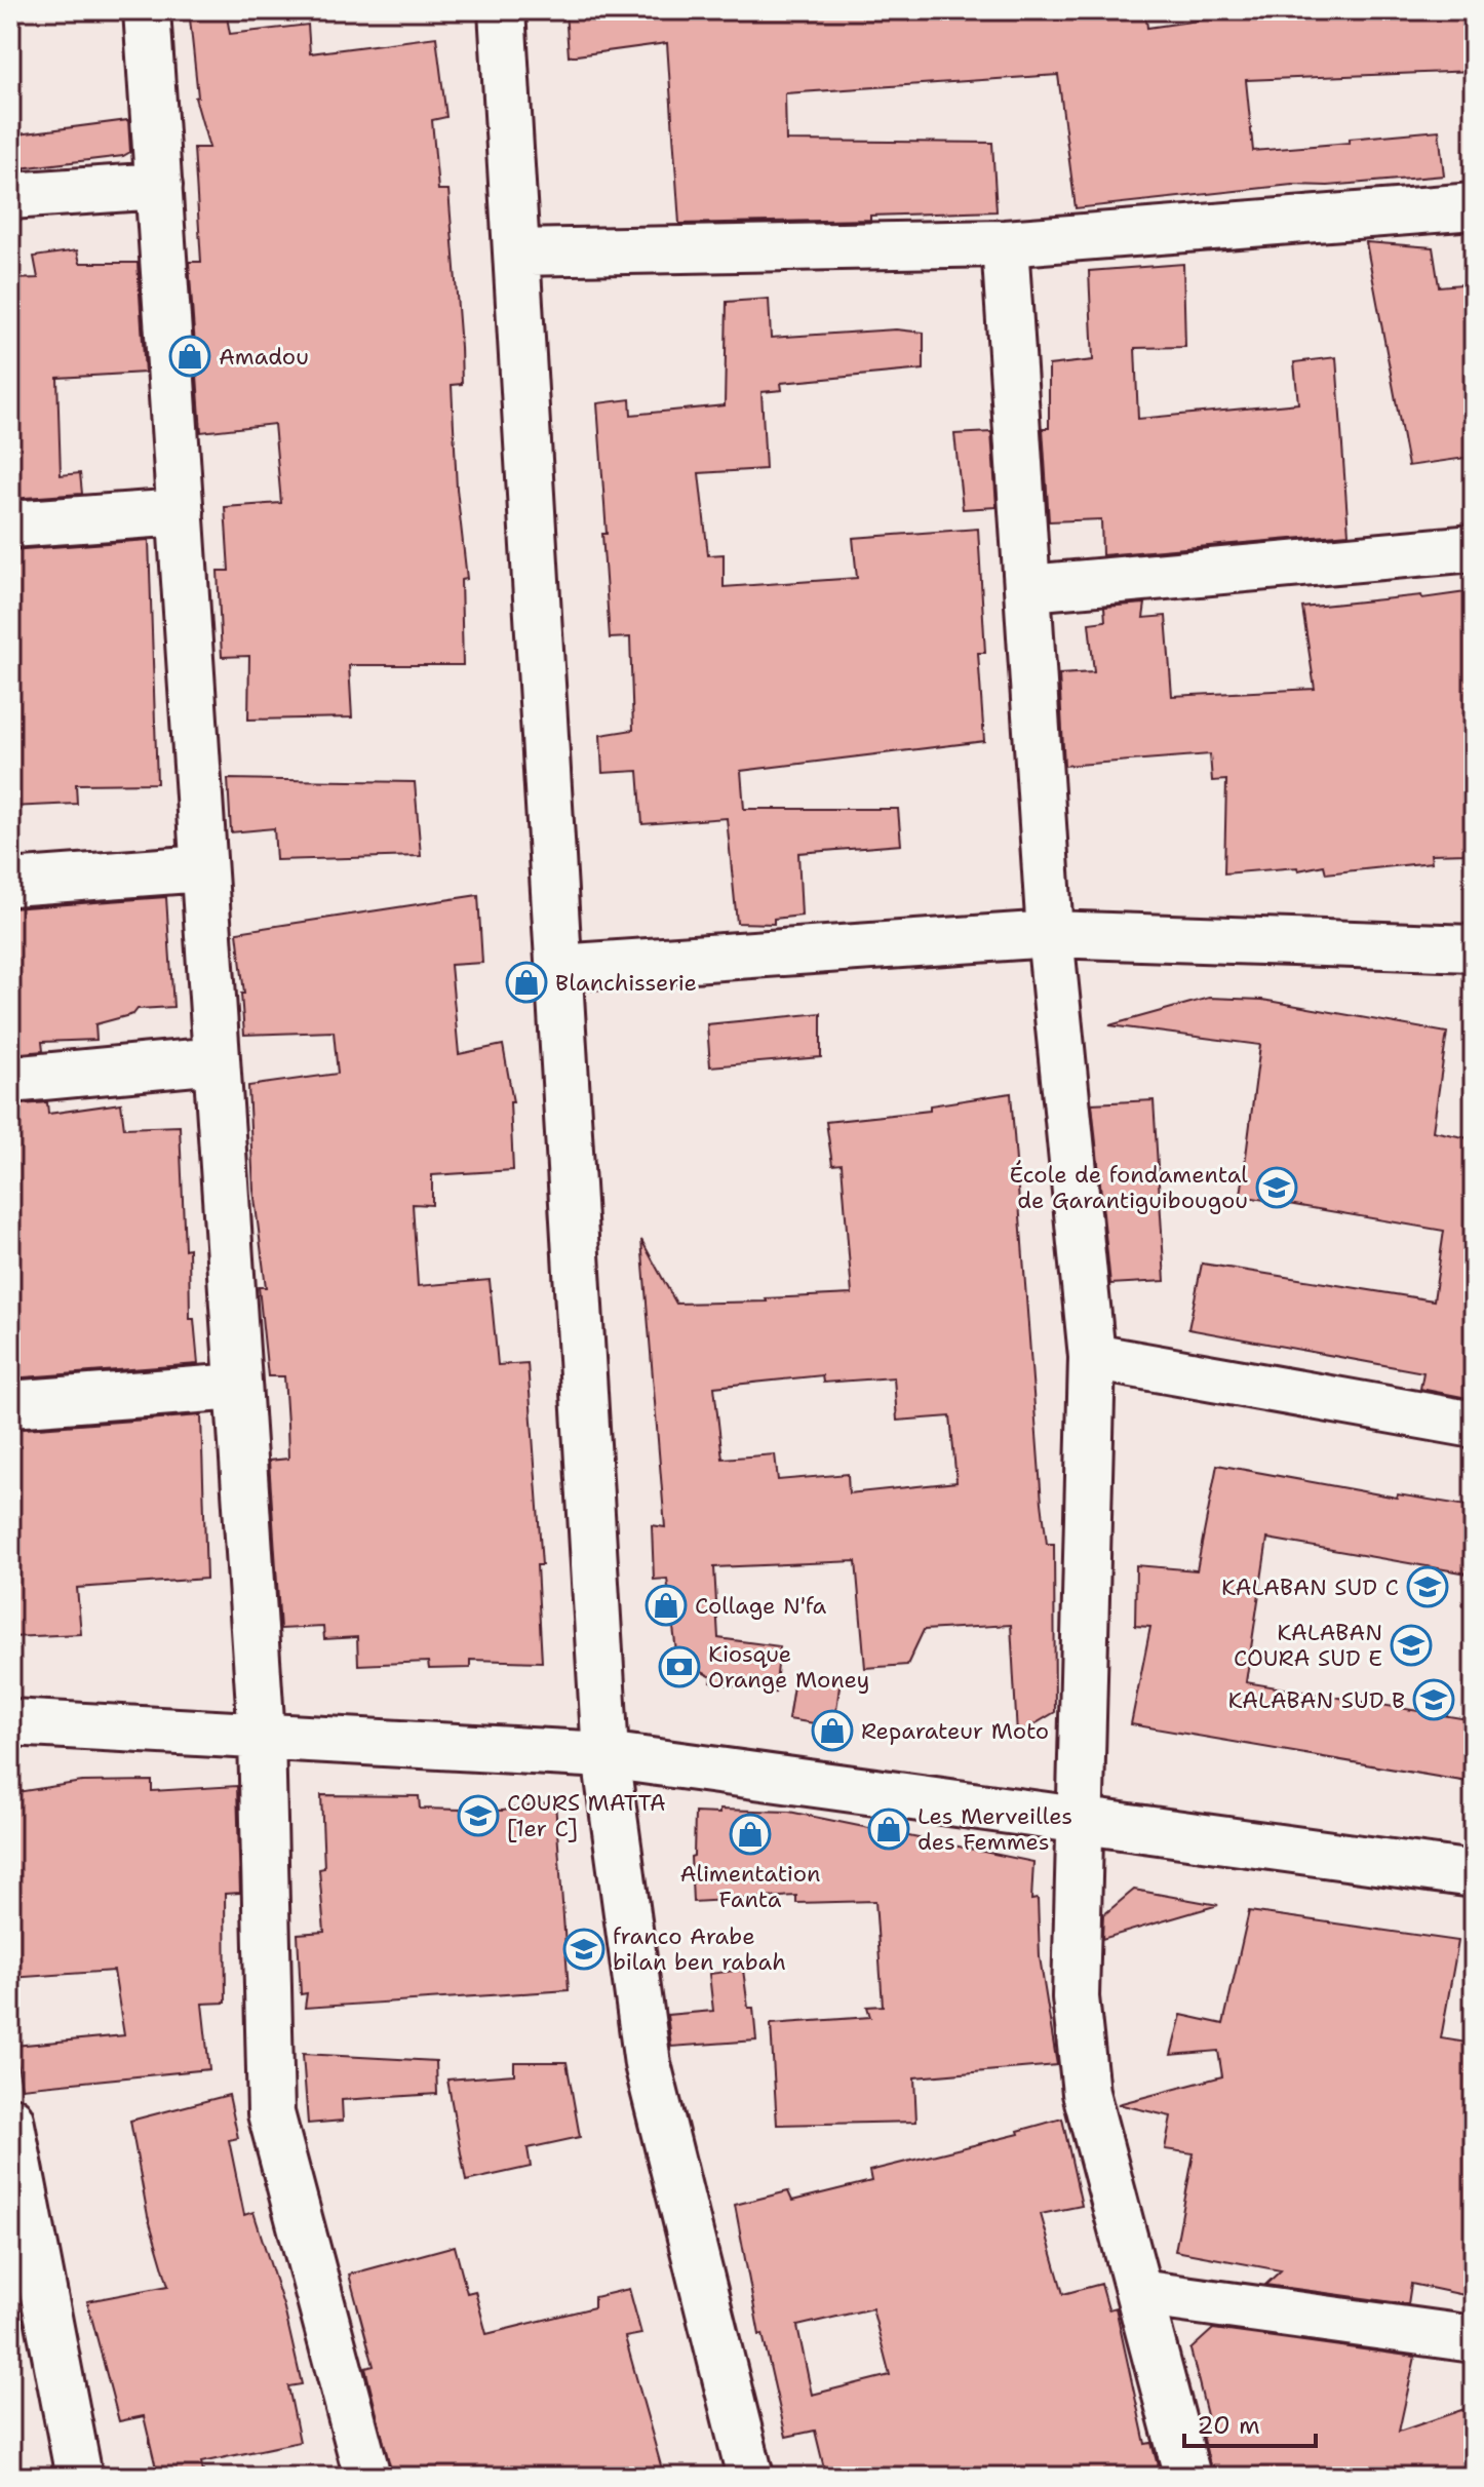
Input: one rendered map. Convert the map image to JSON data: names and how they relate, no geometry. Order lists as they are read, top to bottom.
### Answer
{
  "places": {
    "shop": [
      "Amadou",
      "Blanchisserie",
      "Collage N'fa",
      "Reparateur Moto",
      "Les Merveilles des Femmes",
      "Alimentation Fanta"
    ],
    "school or university": [
      "École de fondamental de Garantiguibougou",
      "KALABAN SUD C",
      "KALABAN COURA SUD E",
      "KALABAN SUD B",
      "COURS MATTA [1er C]",
      "franco Arabe bilan ben rabah"
    ],
    "bank": ["Kiosque Orange Money"]
  },
  "scale_bar": "20 m"
}
